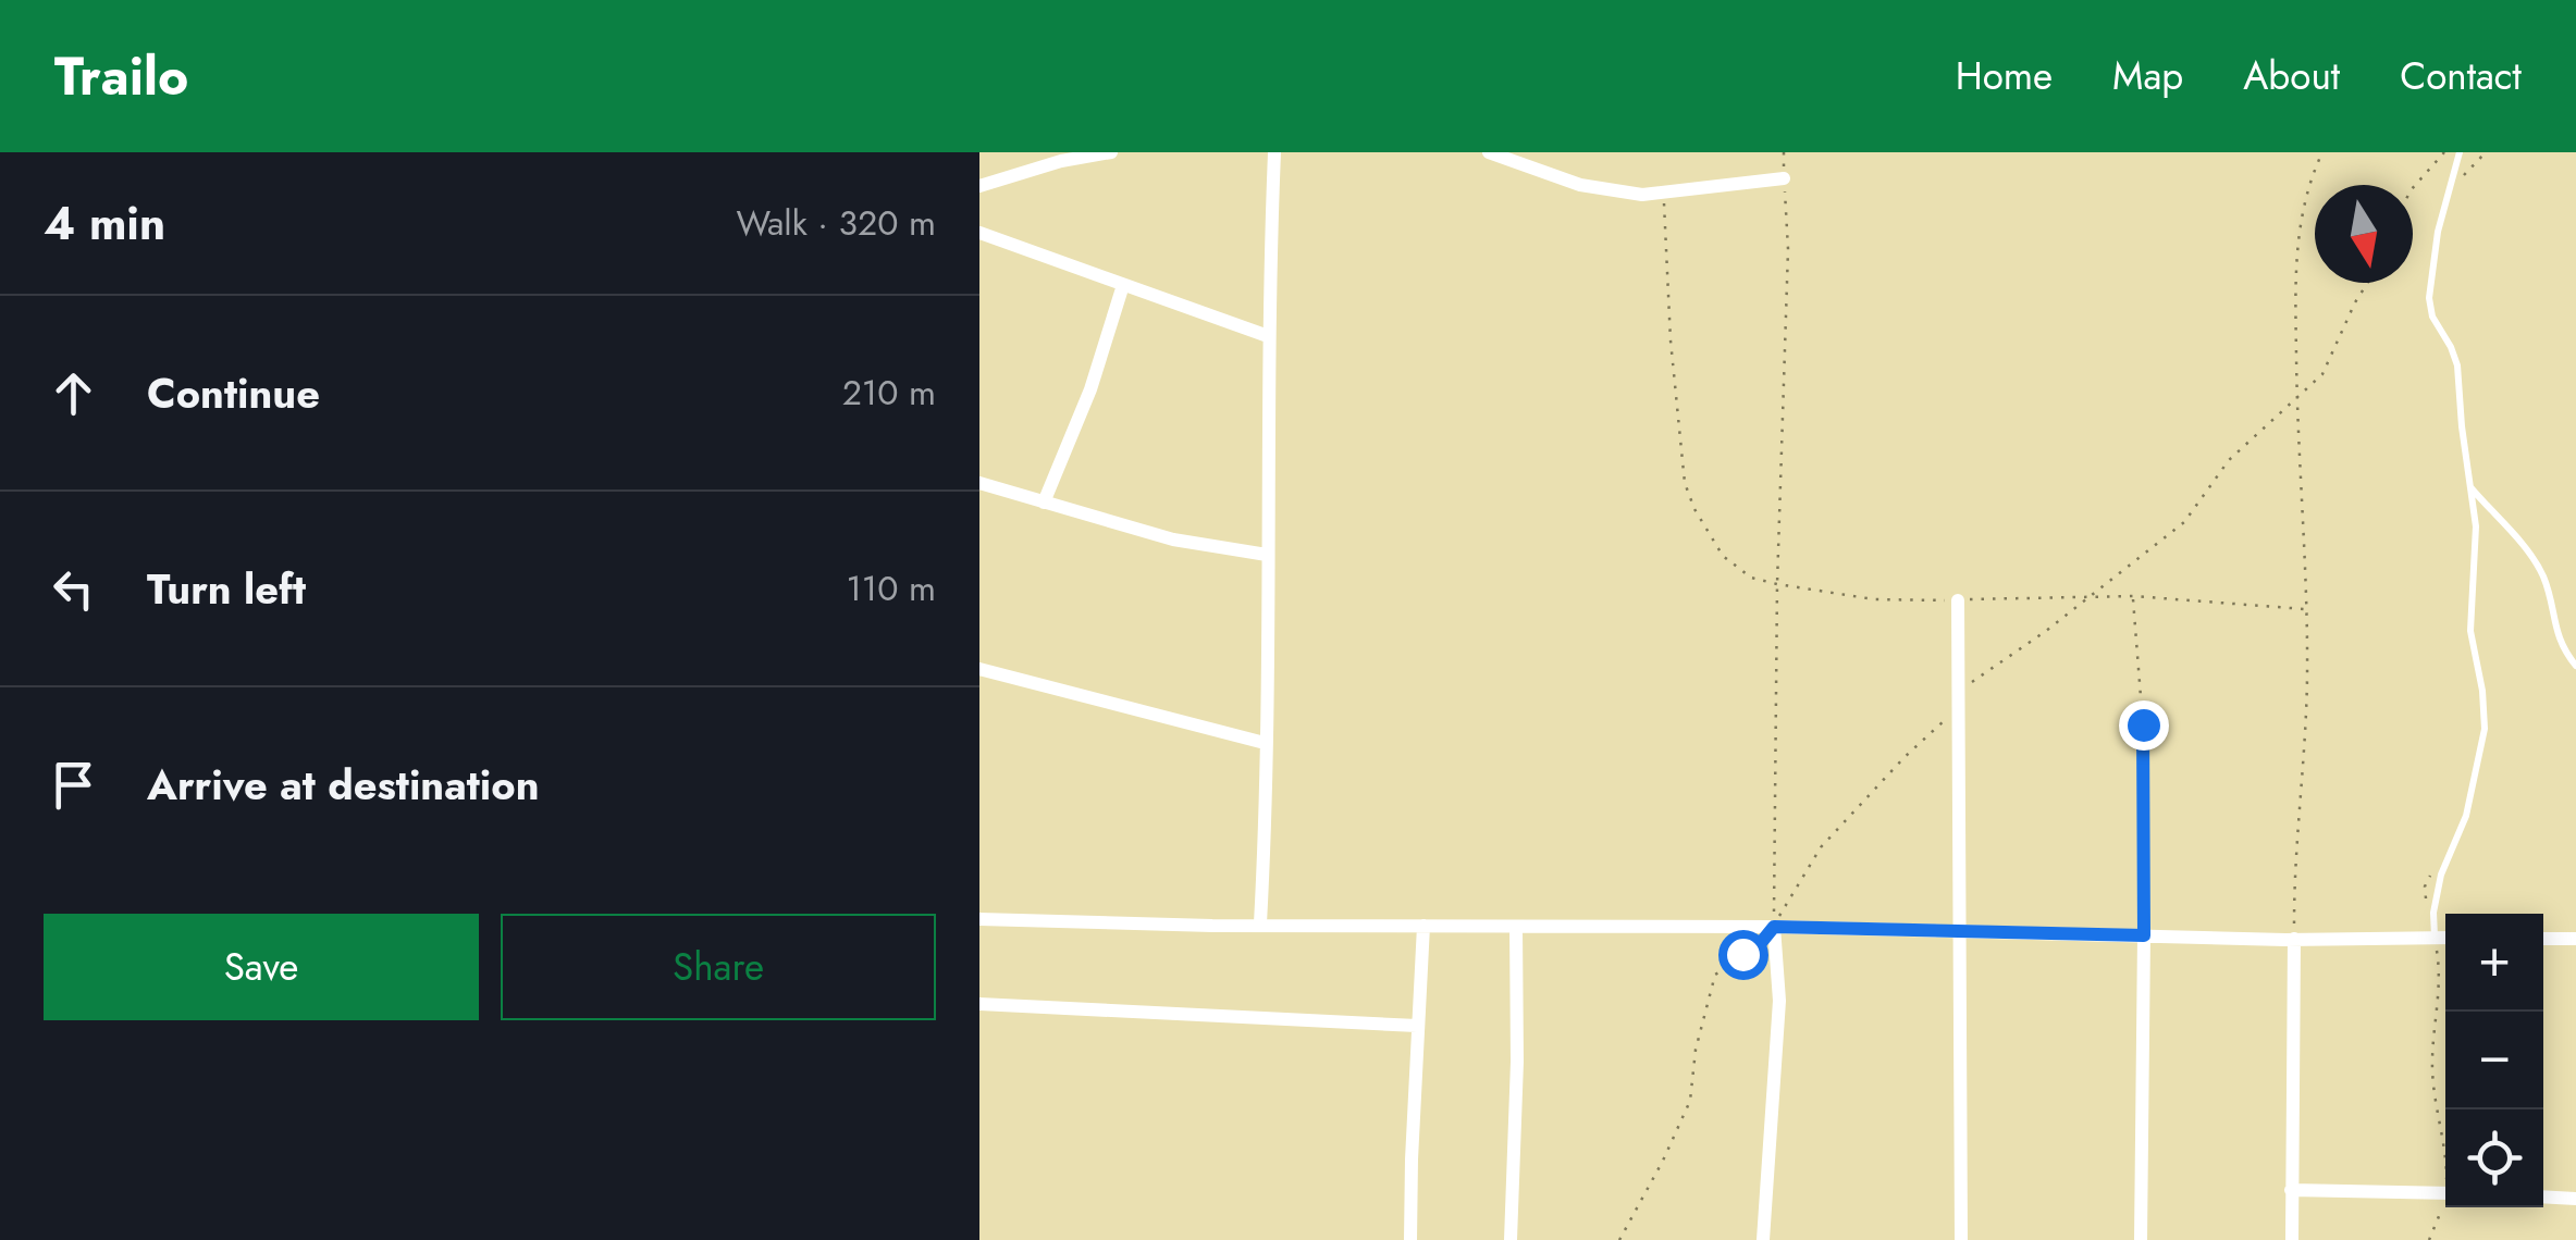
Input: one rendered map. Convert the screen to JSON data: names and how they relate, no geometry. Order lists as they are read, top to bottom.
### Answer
{
  "north": "bottom",
  "page": {
    "header": "Trailo",
    "nav": [
      "Home",
      "Map",
      "About",
      "Contact"
    ],
    "heading": ["4 min", "Walk · 320 m"],
    "list": [
      ["Continue", "210 m"],
      ["Turn left", "110 m"],
      "Arrive at destination"
    ],
    "buttons": ["Save", "Share"],
    "map_buttons": ["+", "−"]
  }
}
